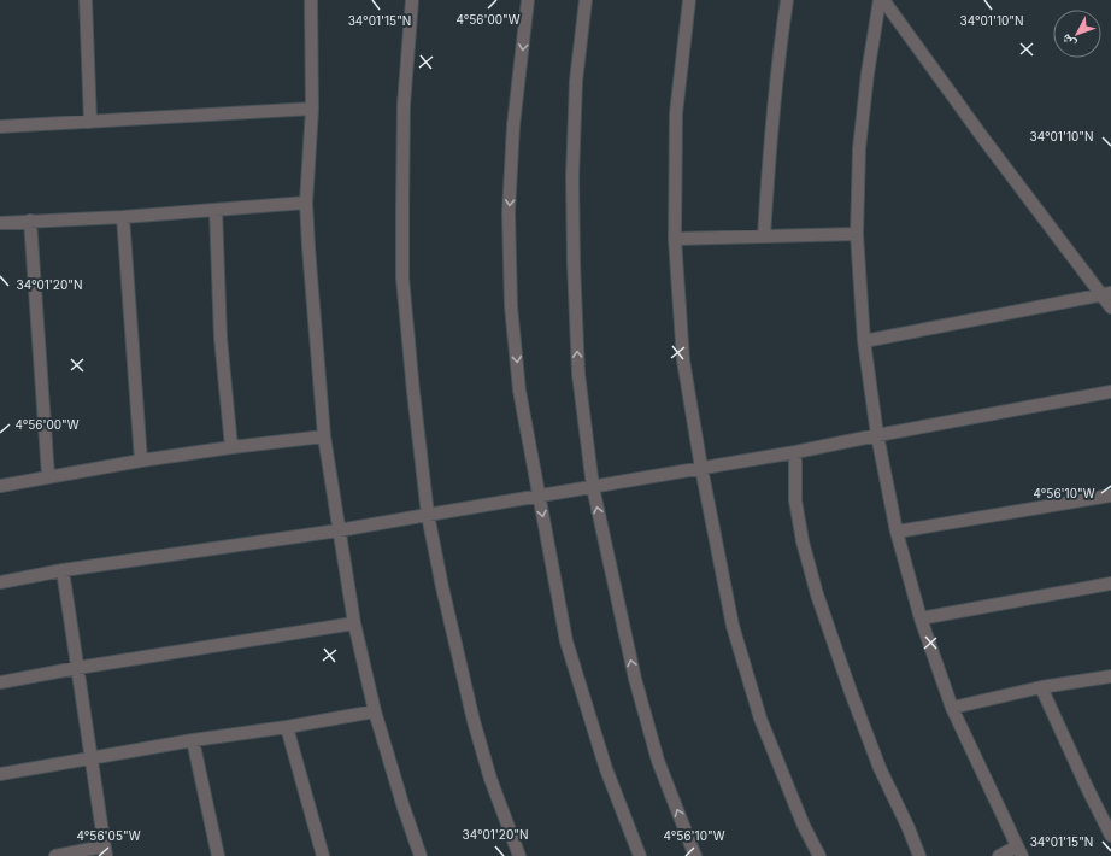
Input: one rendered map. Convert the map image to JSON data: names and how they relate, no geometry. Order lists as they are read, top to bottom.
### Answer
{
  "north": "bottom left",
  "coordinates": [
    "4°56'00\"W",
    "34°01'15\"N",
    "34°01'10\"N",
    "34°01'20\"N",
    "4°56'10\"W",
    "4°56'05\"W"
  ]
}
